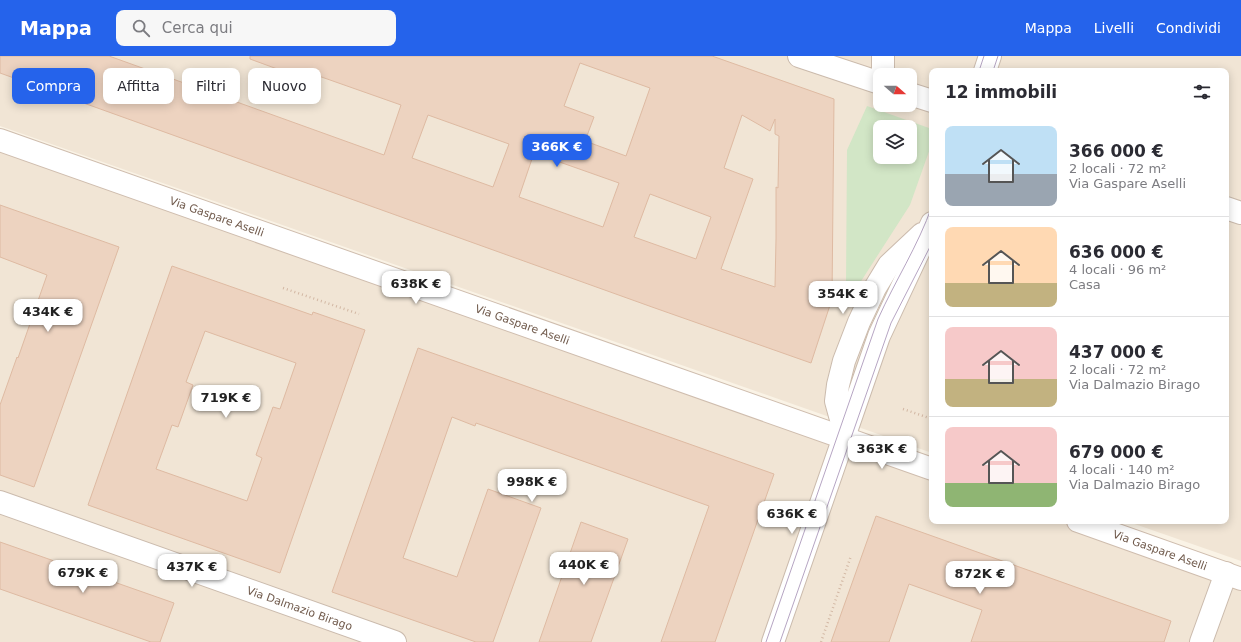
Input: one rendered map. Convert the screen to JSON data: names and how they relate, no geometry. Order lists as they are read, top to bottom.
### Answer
{
  "streets": {
    "street": ["Via Gaspare Aselli", "Via Dalmazio Birago"]
  },
  "north": "right",
  "page": {
    "header": "Mappa",
    "search": "Cerca qui",
    "nav": ["Mappa", "Livelli", "Condividi"],
    "chip": [
      "Compra",
      "Affitta",
      "Filtri",
      "Nuovo"
    ],
    "heading": "12 immobili",
    "list": [
      {
        "name": "366 000 €",
        "note": "2 locali · 72 m² · Via Gaspare Aselli"
      },
      {
        "name": "636 000 €",
        "note": "4 locali · 96 m² · Casa"
      },
      {
        "name": "437 000 €",
        "note": "2 locali · 72 m² · Via Dalmazio Birago"
      },
      {
        "name": "679 000 €",
        "note": "4 locali · 140 m² · Via Dalmazio Birago"
      }
    ],
    "price": [
      "366K €",
      "638K €",
      "354K €",
      "434K €",
      "719K €",
      "363K €",
      "998K €",
      "636K €",
      "440K €",
      "437K €",
      "679K €",
      "872K €"
    ]
  }
}
